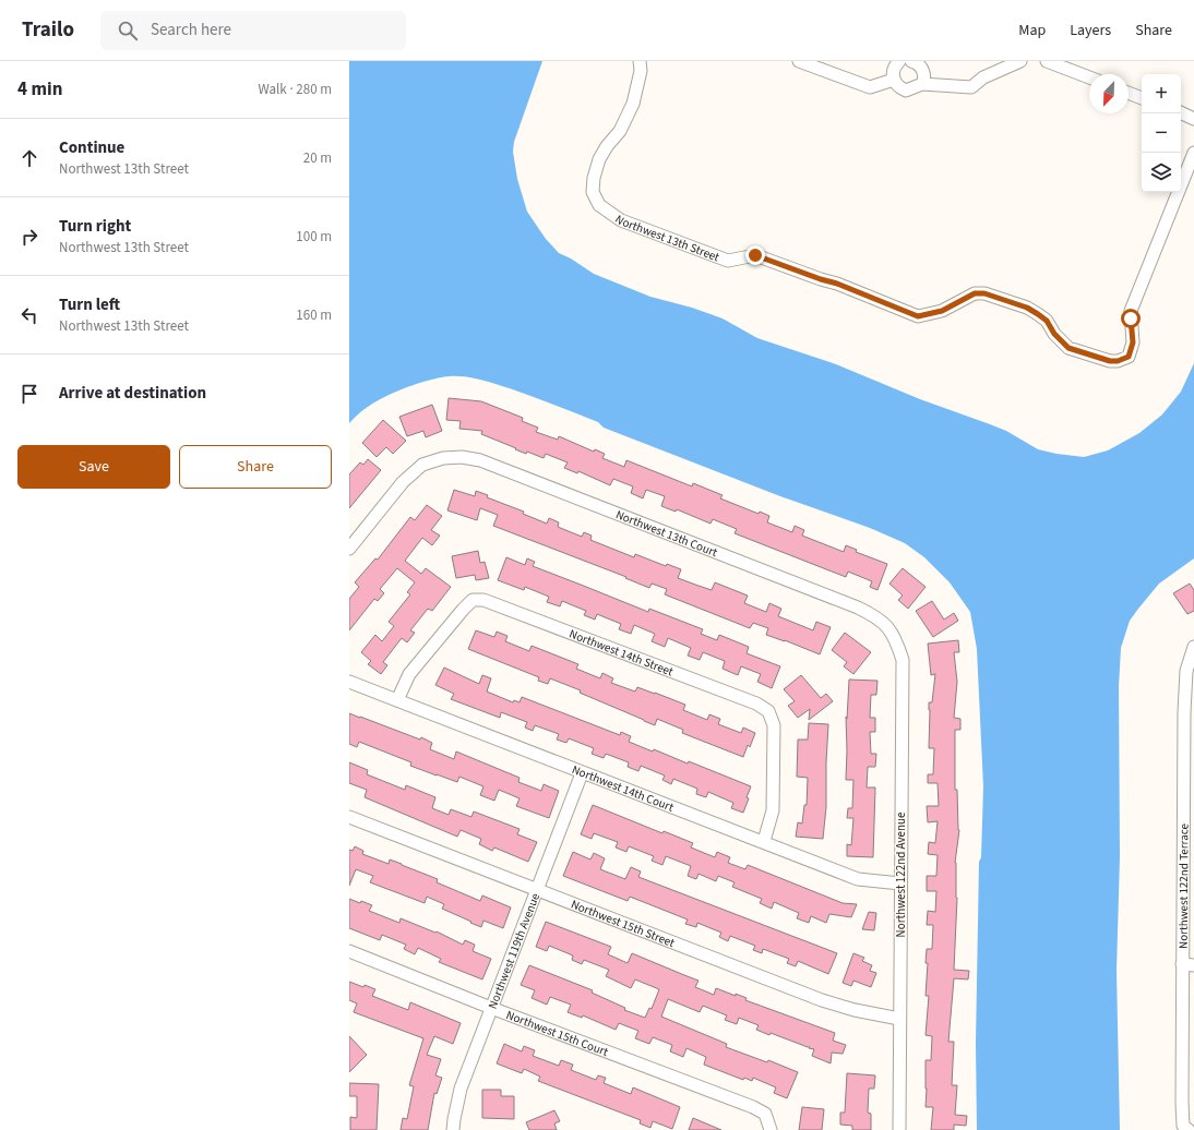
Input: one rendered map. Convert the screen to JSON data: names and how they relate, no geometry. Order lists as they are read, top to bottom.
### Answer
{
  "streets": {
    "street": [
      "Northwest 13th Street",
      "Northwest 13th Court",
      "Northwest 14th Street",
      "Northwest 14th Court",
      "Northwest 122nd Avenue",
      "Northwest 122nd Terrace",
      "Northwest 15th Street",
      "Northwest 119th Avenue",
      "Northwest 15th Court"
    ]
  },
  "crossings": [
    ["Northwest 13th Court", "Northwest 122nd Avenue"],
    ["Northwest 14th Street", "Northwest 14th Court"],
    ["Northwest 14th Court", "Northwest 122nd Avenue"],
    ["Northwest 14th Court", "Northwest 119th Avenue"],
    ["Northwest 122nd Avenue", "Northwest 15th Street"],
    ["Northwest 15th Street", "Northwest 119th Avenue"],
    ["Northwest 119th Avenue", "Northwest 15th Court"]
  ],
  "north": "bottom left",
  "page": {
    "header": "Trailo",
    "search": "Search here",
    "nav": ["Map", "Layers", "Share"],
    "heading": ["4 min", "Walk · 280 m"],
    "map_buttons": ["+", "−"],
    "list": [
      ["Continue", "Northwest 13th Street", "20 m"],
      ["Turn right", "Northwest 13th Street", "100 m"],
      ["Turn left", "Northwest 13th Street", "160 m"],
      "Arrive at destination"
    ],
    "buttons": ["Save", "Share"]
  }
}
